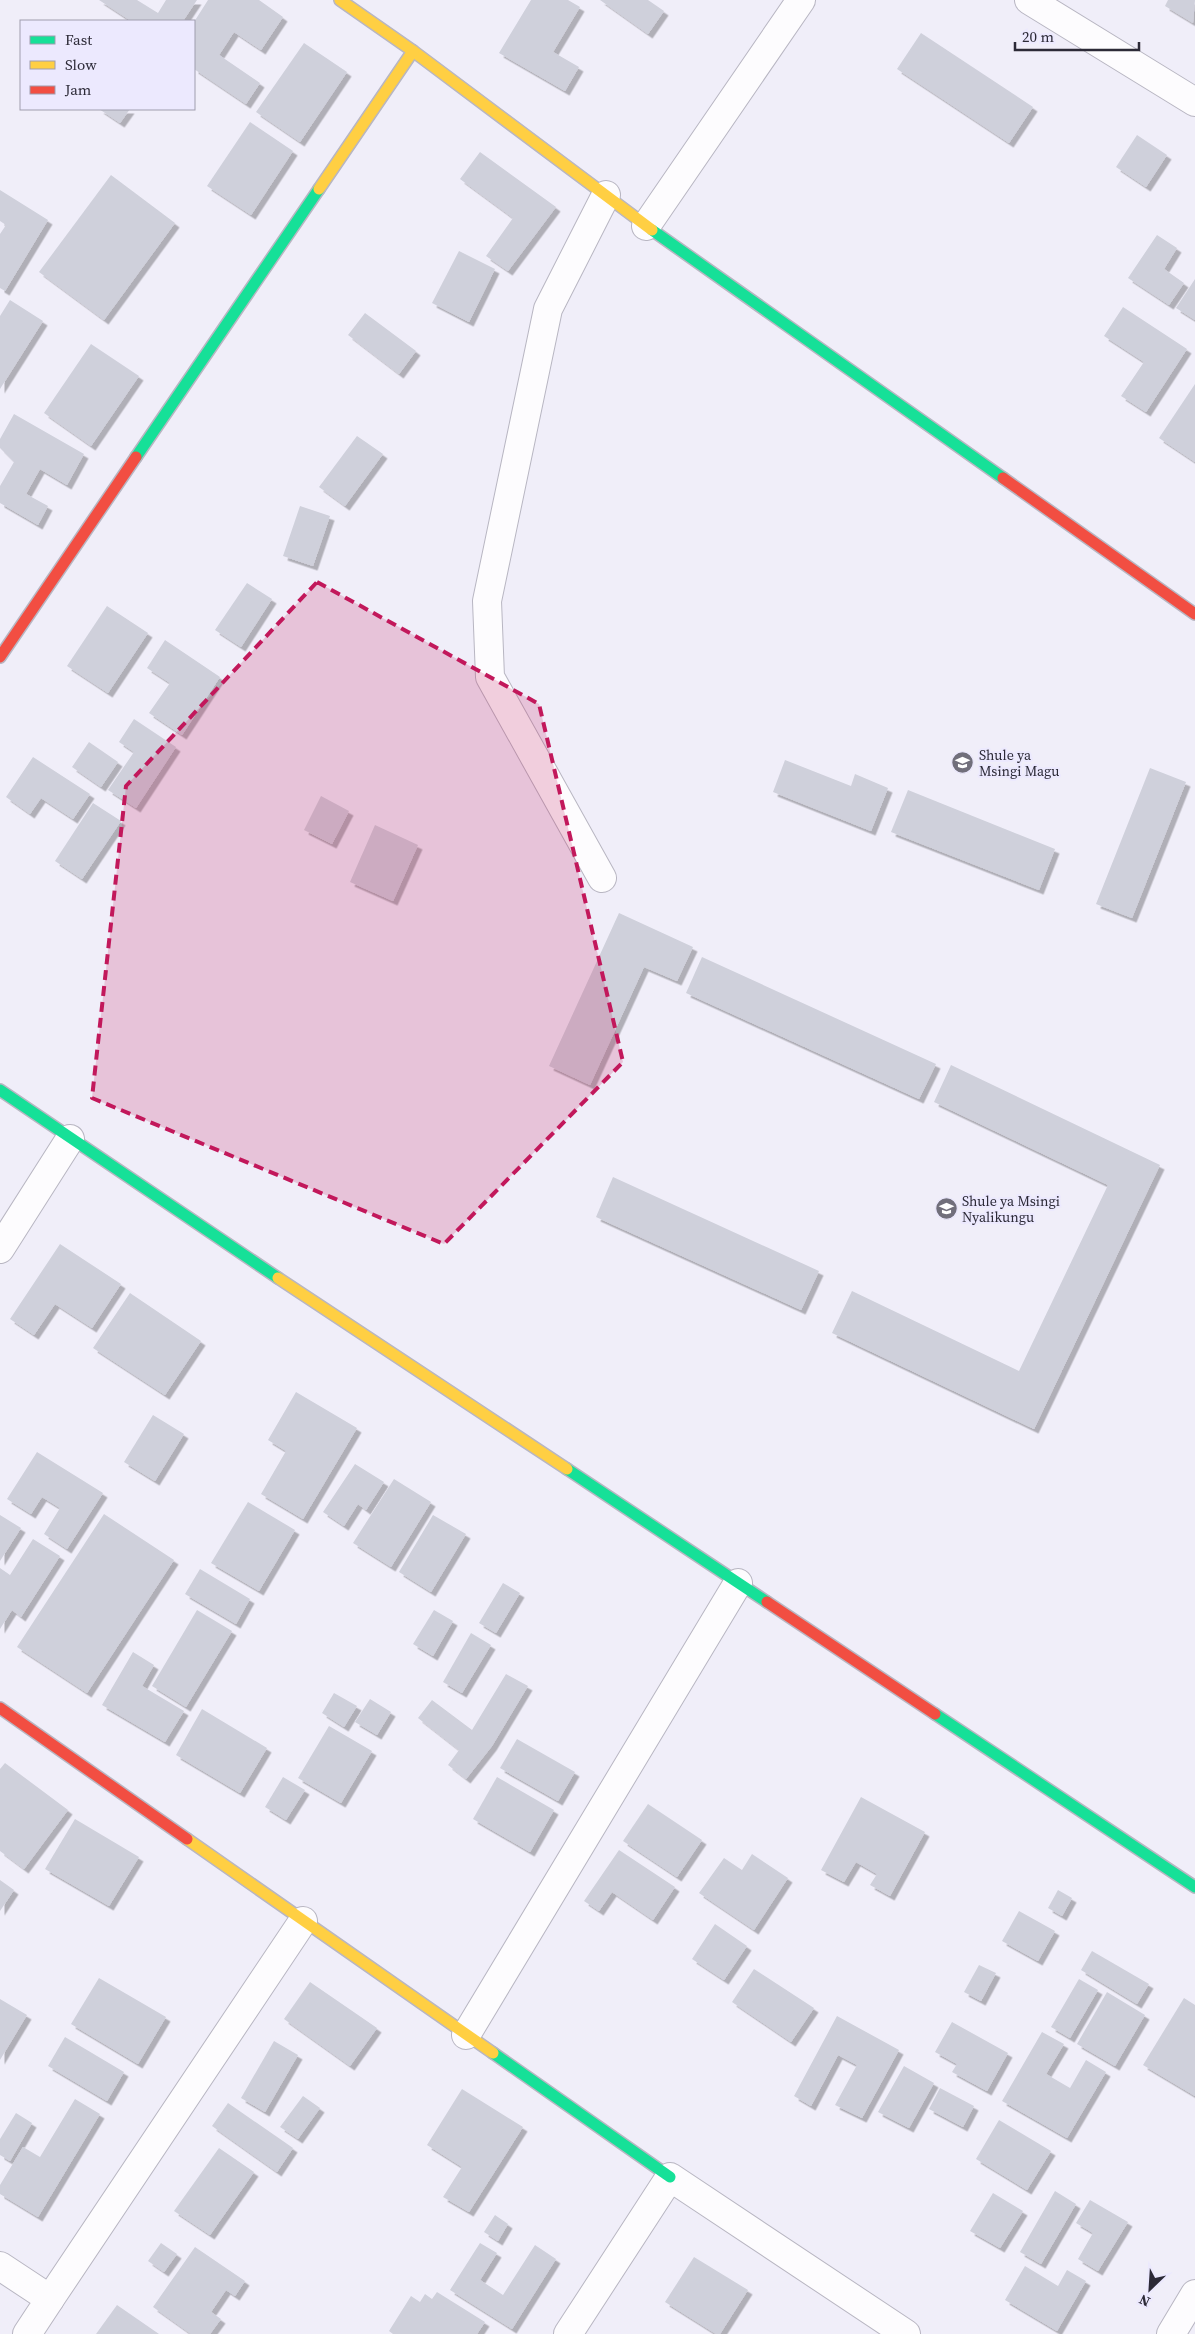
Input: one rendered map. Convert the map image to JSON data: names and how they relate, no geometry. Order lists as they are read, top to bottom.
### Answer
{
  "places": {
    "school or university": ["Shule ya Msingi Magu", "Shule ya Msingi Nyalikungu"]
  },
  "legend": ["Fast", "Slow", "Jam"],
  "scale_bar": "20 m",
  "north": "bottom left"
}
